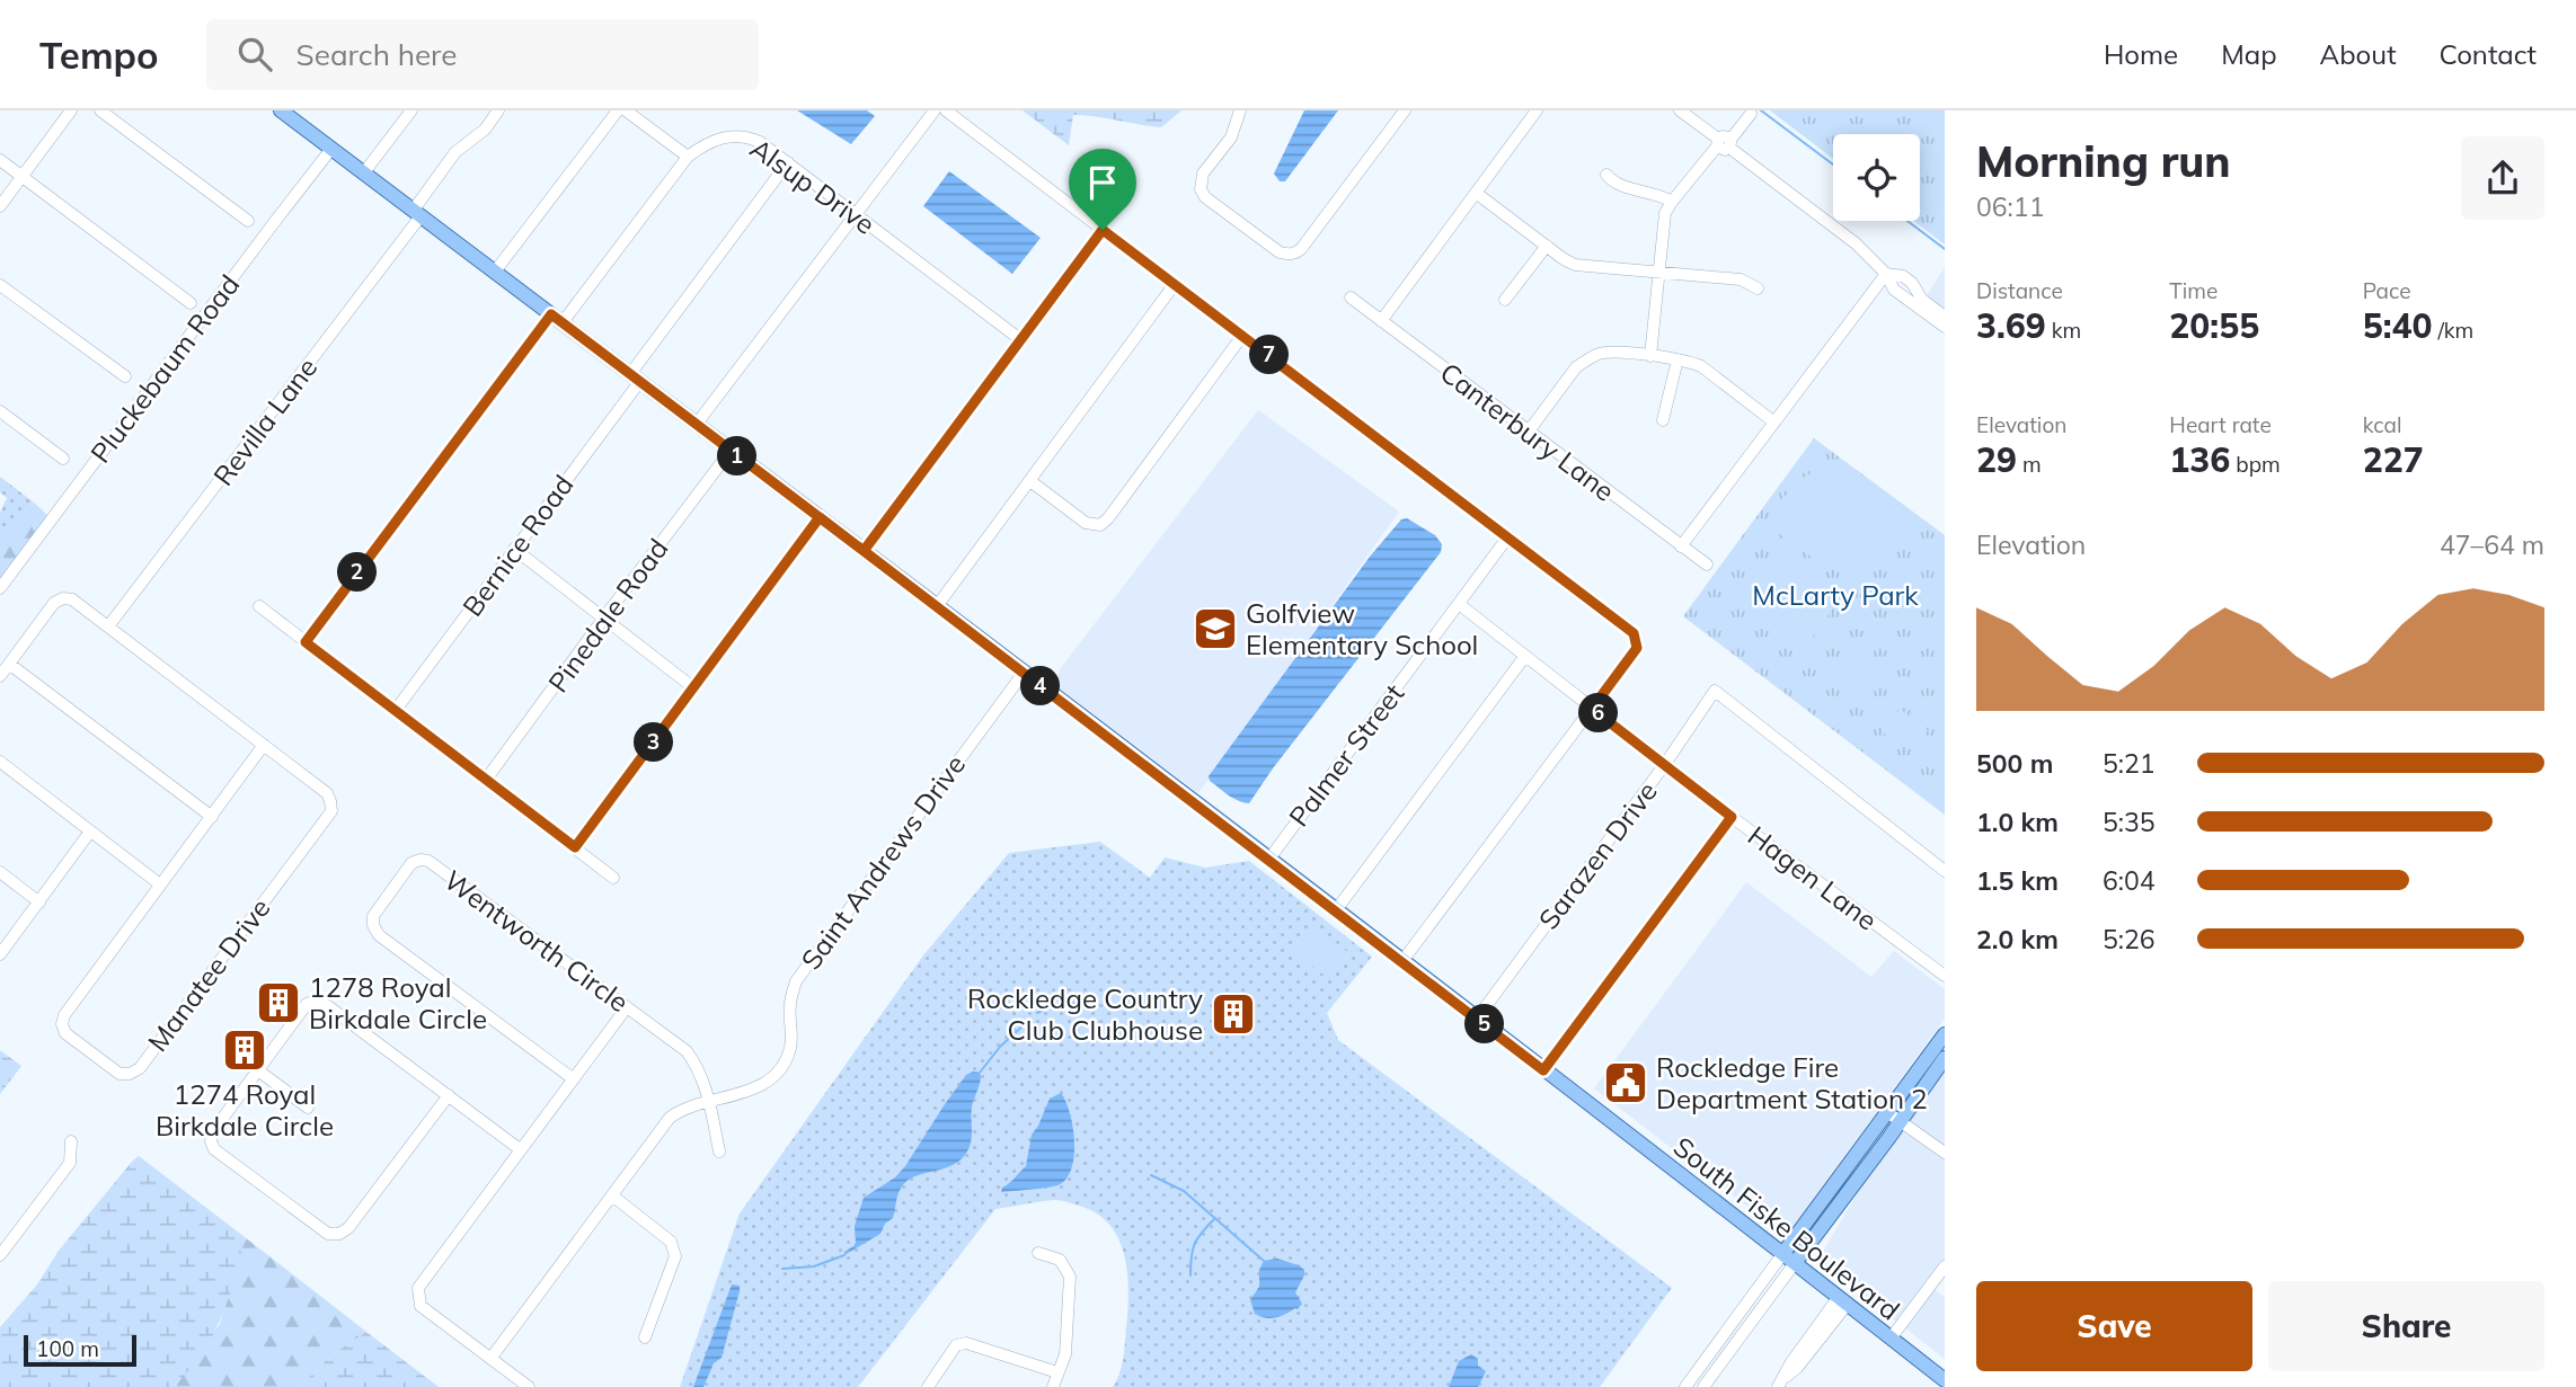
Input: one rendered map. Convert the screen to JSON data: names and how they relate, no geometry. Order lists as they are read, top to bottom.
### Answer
{
  "streets": {
    "main road": ["South Fiske Boulevard"],
    "street": [
      "Alsup Drive",
      "Pluckebaum Road",
      "Revilla Lane",
      "Canterbury Lane",
      "Bernice Road",
      "Pinedale Road",
      "Palmer Street",
      "Sarazen Drive",
      "Saint Andrews Drive",
      "Hagen Lane",
      "Wentworth Circle",
      "Manatee Drive"
    ]
  },
  "crossings": [
    ["Alsup Drive", "Bernice Road"],
    ["Alsup Drive", "South Fiske Boulevard"],
    ["Pluckebaum Road", "South Fiske Boulevard"],
    ["Revilla Lane", "South Fiske Boulevard"],
    ["Bernice Road", "South Fiske Boulevard"],
    ["Pinedale Road", "South Fiske Boulevard"],
    ["Palmer Street", "Hagen Lane"],
    ["Palmer Street", "South Fiske Boulevard"],
    ["Sarazen Drive", "Hagen Lane"],
    ["Sarazen Drive", "South Fiske Boulevard"],
    ["Saint Andrews Drive", "Wentworth Circle"],
    ["Saint Andrews Drive", "South Fiske Boulevard"]
  ],
  "parks": ["McLarty Park"],
  "places": {
    "school or university": ["Golfview Elementary School"],
    "building": ["1278 Royal Birkdale Circle", "Rockledge Country Club Clubhouse", "1274 Royal Birkdale Circle"],
    "public building": ["Rockledge Fire Department Station 2"]
  },
  "scale_bar": "100 m",
  "page": {
    "header": "Tempo",
    "search": "Search here",
    "nav": [
      "Home",
      "Map",
      "About",
      "Contact"
    ],
    "heading": ["Morning run", "06:11"],
    "stats": [
      ["Distance", "3.69 km"],
      ["Time", "20:55"],
      ["Pace", "5:40 /km"],
      ["Elevation", "29 m"],
      ["Heart rate", "136 bpm"],
      ["kcal", "227"]
    ],
    "pins": [
      "7",
      "1",
      "2",
      "4",
      "6",
      "3",
      "5"
    ],
    "chart": ["Elevation", "47–64 m"],
    "list": [
      {
        "name": "500 m",
        "note": "5:21"
      },
      {
        "name": "1.0 km",
        "note": "5:35"
      },
      {
        "name": "1.5 km",
        "note": "6:04"
      },
      {
        "name": "2.0 km",
        "note": "5:26"
      }
    ],
    "buttons": ["Save", "Share"],
    "scale": "100 m"
  }
}
